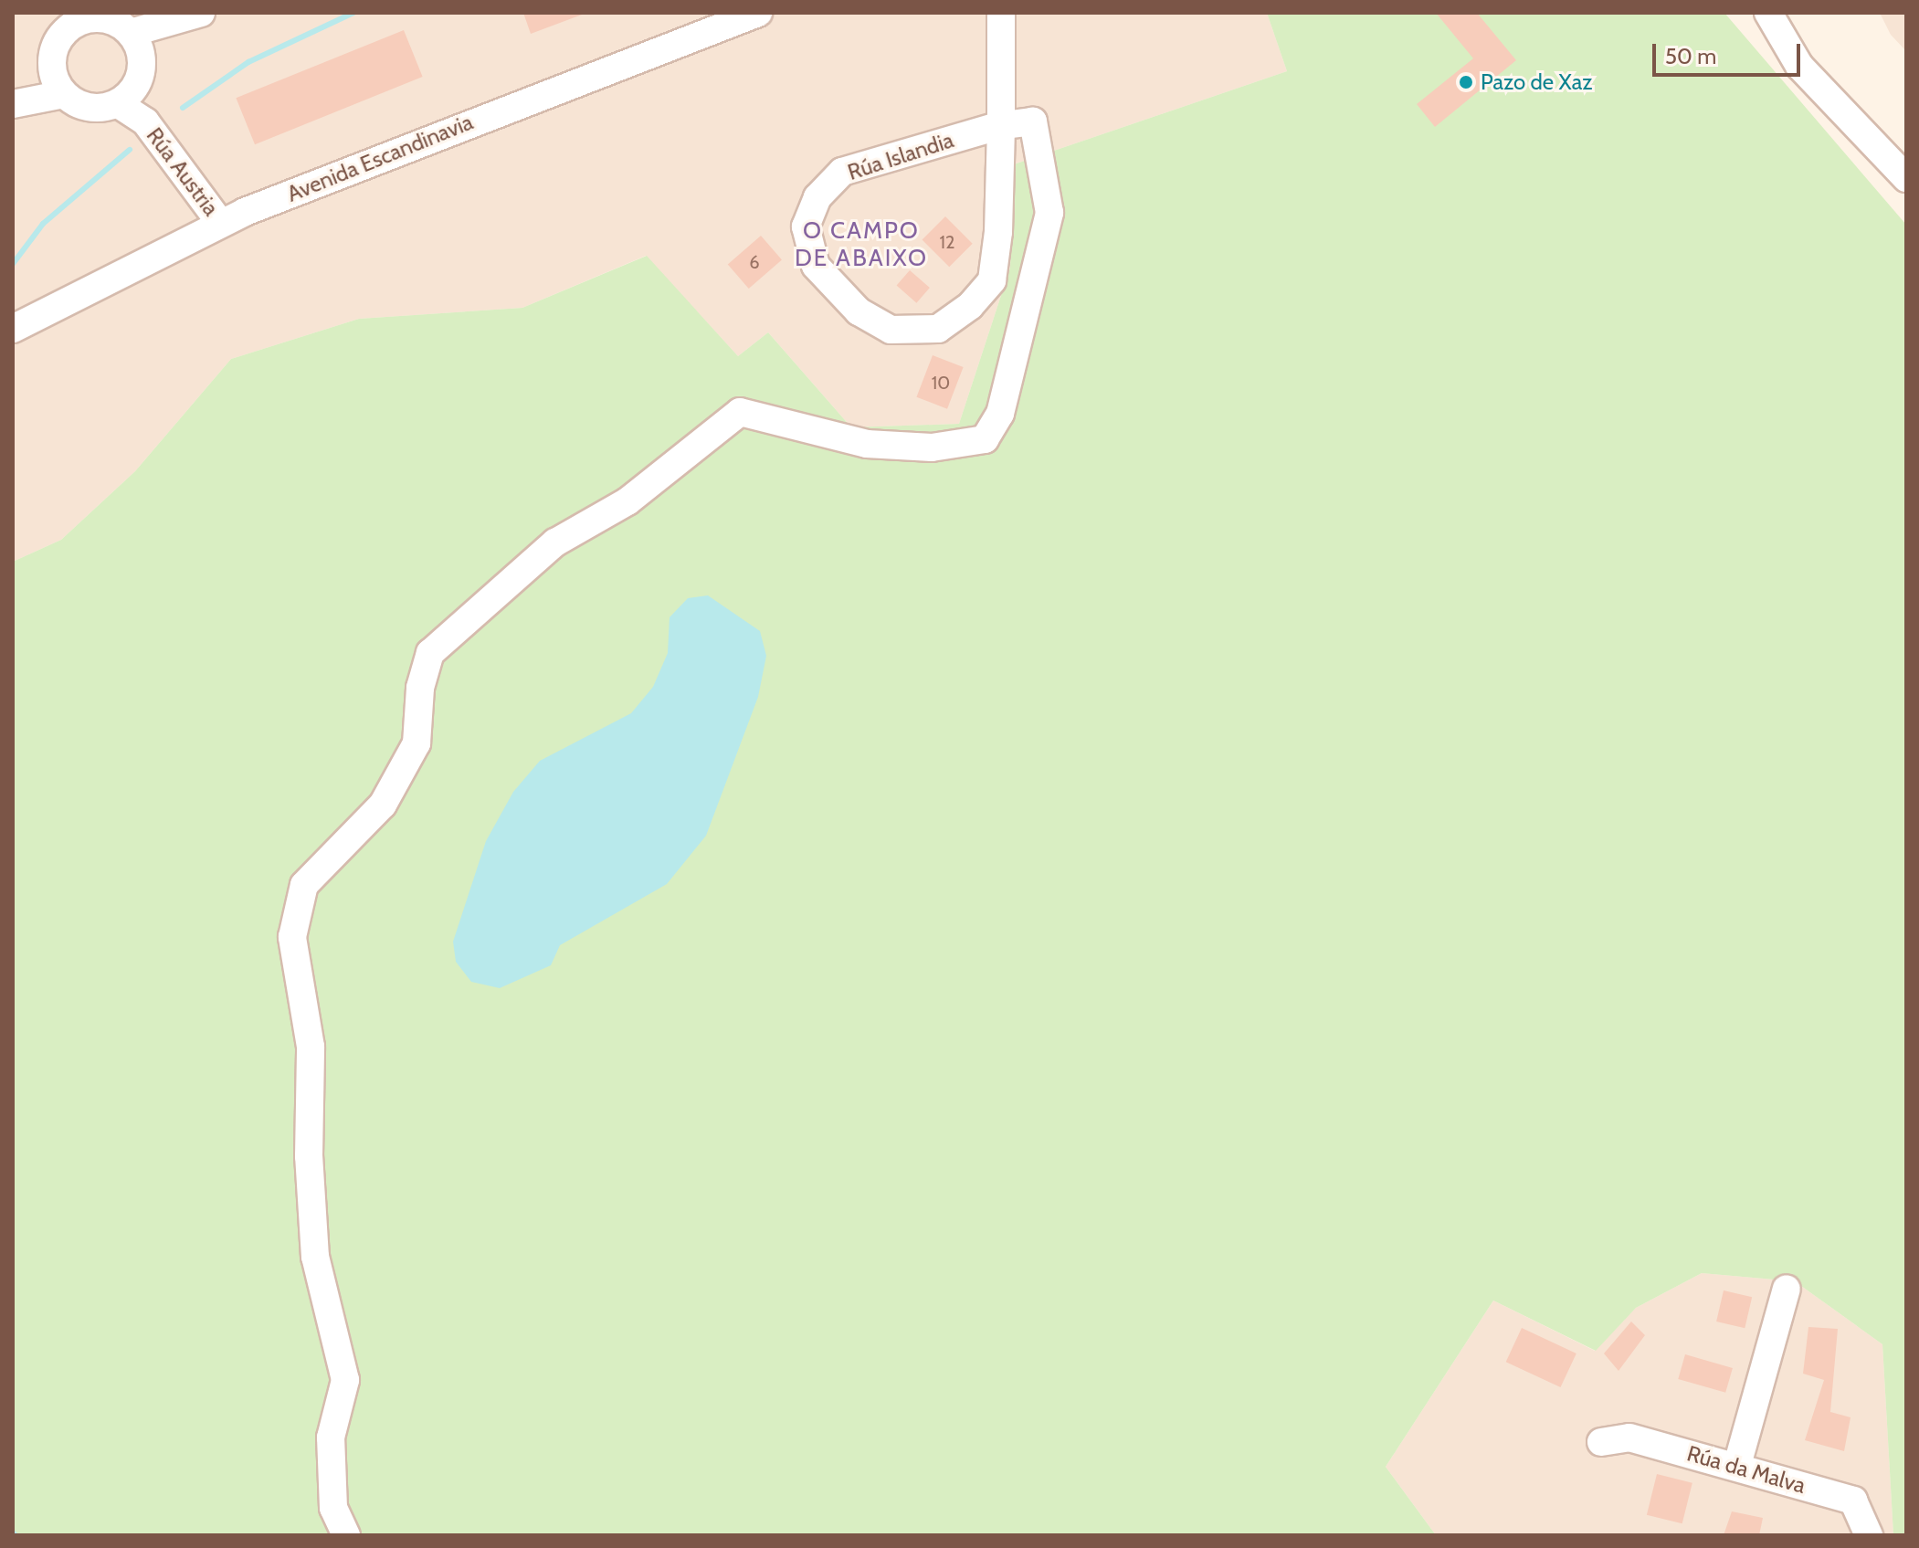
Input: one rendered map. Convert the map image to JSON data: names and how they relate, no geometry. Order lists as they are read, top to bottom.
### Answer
{
  "streets": {
    "street": [
      "Rúa Islandia",
      "Avenida Escandinavia",
      "Rúa Austria",
      "Rúa da Malva"
    ]
  },
  "crossings": [
    ["Avenida Escandinavia", "Rúa Austria"]
  ],
  "districts": ["O CAMPO DE ABAIXO"],
  "places": ["Pazo de Xaz"],
  "house_numbers": ["12", "6", "10"],
  "scale_bar": "50 m"
}
